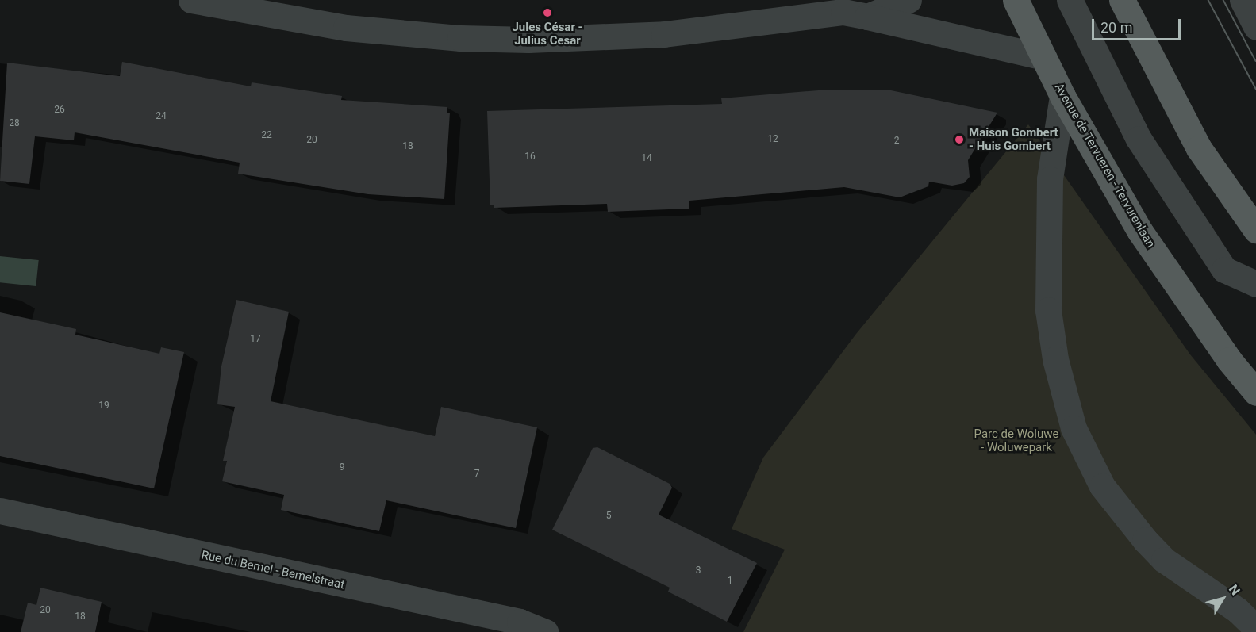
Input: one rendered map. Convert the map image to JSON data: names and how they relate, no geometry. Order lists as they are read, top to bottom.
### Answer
{
  "streets": {
    "main road": ["Avenue de Tervueren - Tervurenlaan"],
    "street": ["Rue du Bemel - Bemelstraat"]
  },
  "parks": ["Parc de Woluwe - Woluwepark"],
  "places": ["Jules César - Julius Cesar", "Maison Gombert - Huis Gombert"],
  "house_numbers": [
    "26",
    "24",
    "28",
    "22",
    "12",
    "20",
    "2",
    "18",
    "16",
    "14",
    "17",
    "19",
    "9",
    "7",
    "5",
    "3",
    "1",
    "20",
    "18"
  ],
  "scale_bar": "20 m",
  "north": "top right"
}
